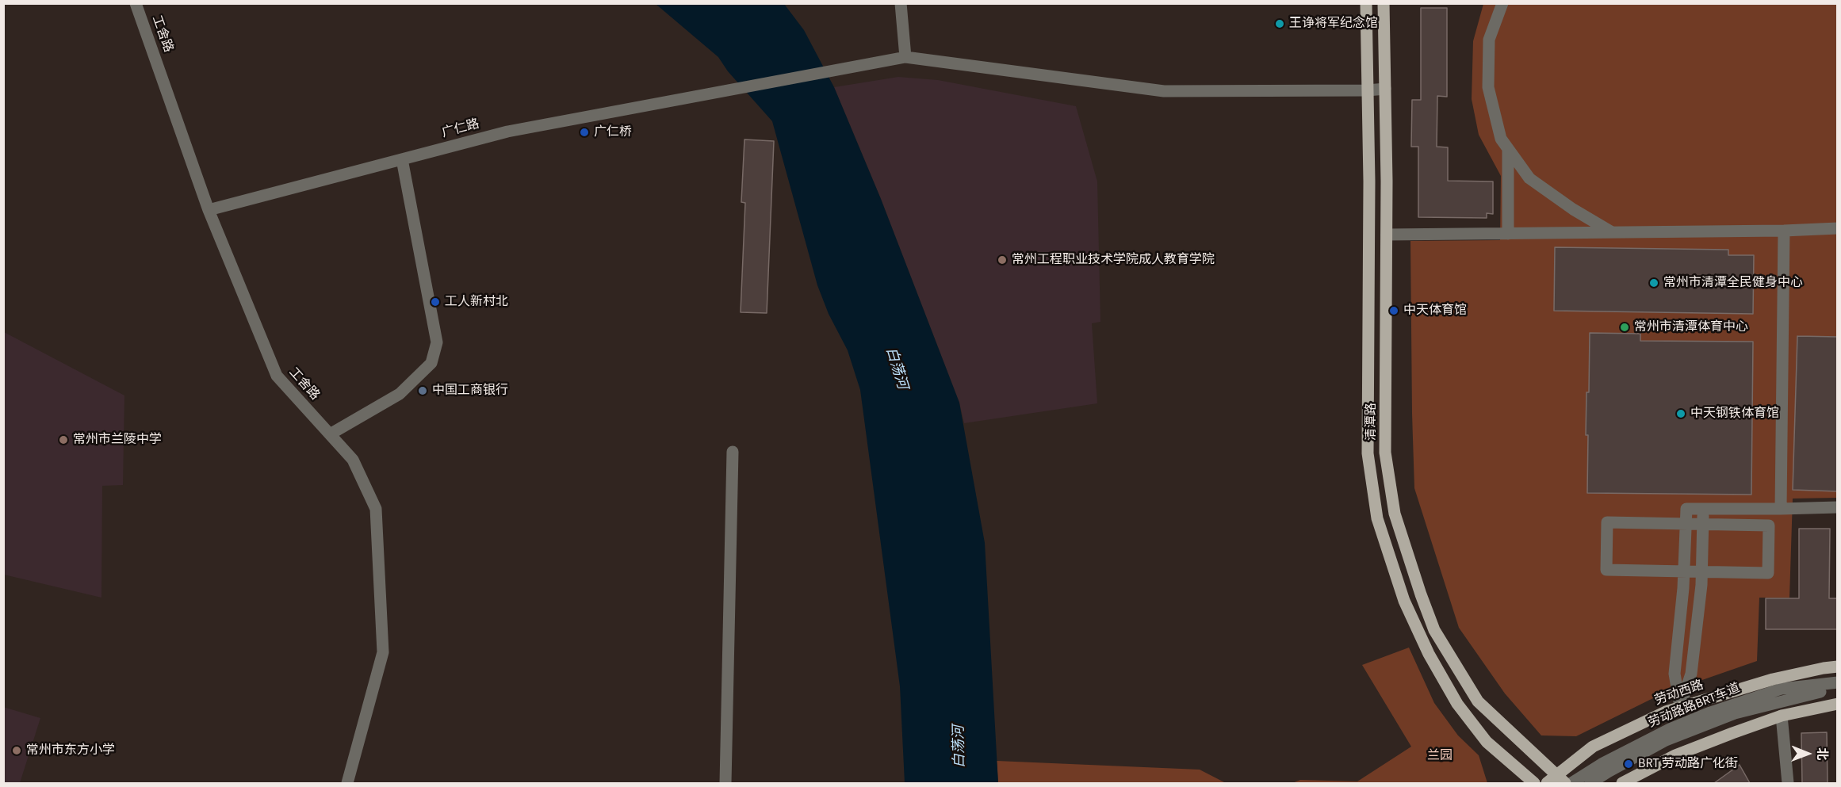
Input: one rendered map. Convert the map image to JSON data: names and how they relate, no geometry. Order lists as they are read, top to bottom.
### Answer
{
  "streets": {
    "main road": ["清潭路", "劳动西路"],
    "street": ["工舍路", "广仁路", "劳动路路BRT车道"]
  },
  "crossings": [
    ["工舍路", "广仁路"],
    ["清潭路", "劳动西路"]
  ],
  "water": ["白荡河"],
  "parks": ["兰园"],
  "places": [
    "王诤将军纪念馆",
    "广仁桥",
    "常州工程职业技术学院成人教育学院",
    "常州市清潭全民健身中心",
    "工人新村北",
    "中天体育馆",
    "常州市清潭体育中心",
    "中国工商银行",
    "中天钢铁体育馆",
    "常州市兰陵中学",
    "常州市东方小学",
    "BRT 劳动路广化街"
  ],
  "north": "right"
}
